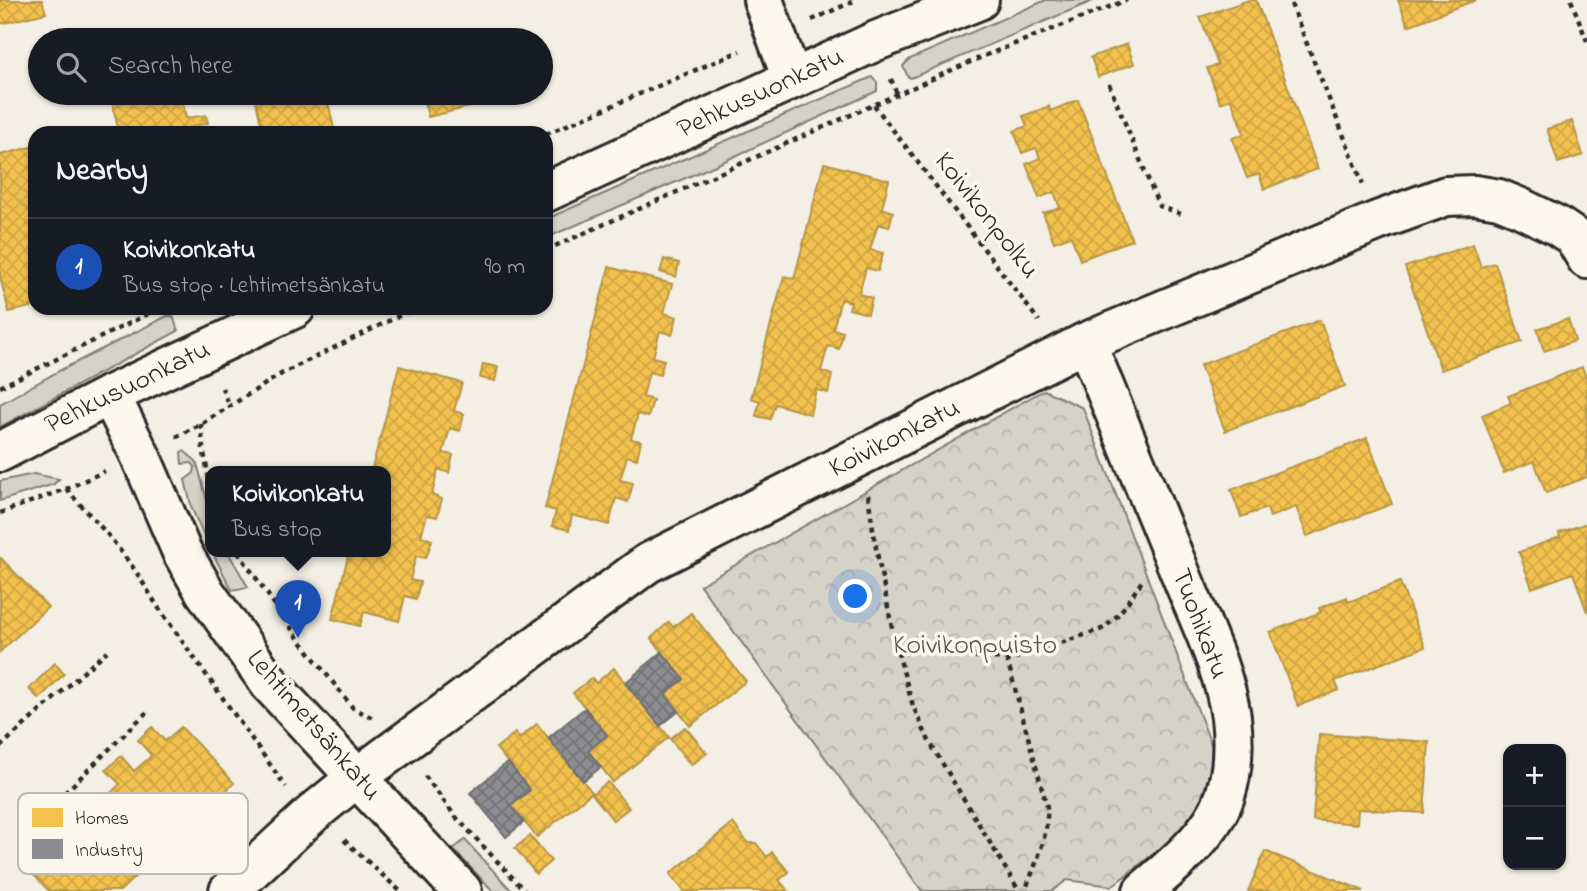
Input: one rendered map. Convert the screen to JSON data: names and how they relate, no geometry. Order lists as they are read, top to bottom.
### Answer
{
  "streets": {
    "street": [
      "Pehkusuonkatu",
      "Koivikonkatu",
      "Tuohikatu",
      "Lehtimetsänkatu"
    ],
    "path": ["Koivikonpolku"]
  },
  "crossings": [
    ["Pehkusuonkatu", "Lehtimetsänkatu"],
    ["Koivikonpolku", "Koivikonkatu"],
    ["Koivikonpolku", "Tuohikatu"],
    ["Koivikonkatu", "Tuohikatu"],
    ["Koivikonkatu", "Lehtimetsänkatu"]
  ],
  "parks": ["Koivikonpuisto"],
  "legend": ["Homes", "Industry"],
  "page": {
    "search": "Search here",
    "heading": "Nearby",
    "list": [
      {
        "mark": "1",
        "name": "Koivikonkatu",
        "note": "Bus stop · Lehtimetsänkatu",
        "value": "90 m"
      }
    ],
    "popup": ["Koivikonkatu", "Bus stop"],
    "pins": "1",
    "map_buttons": ["+", "−"]
  }
}
